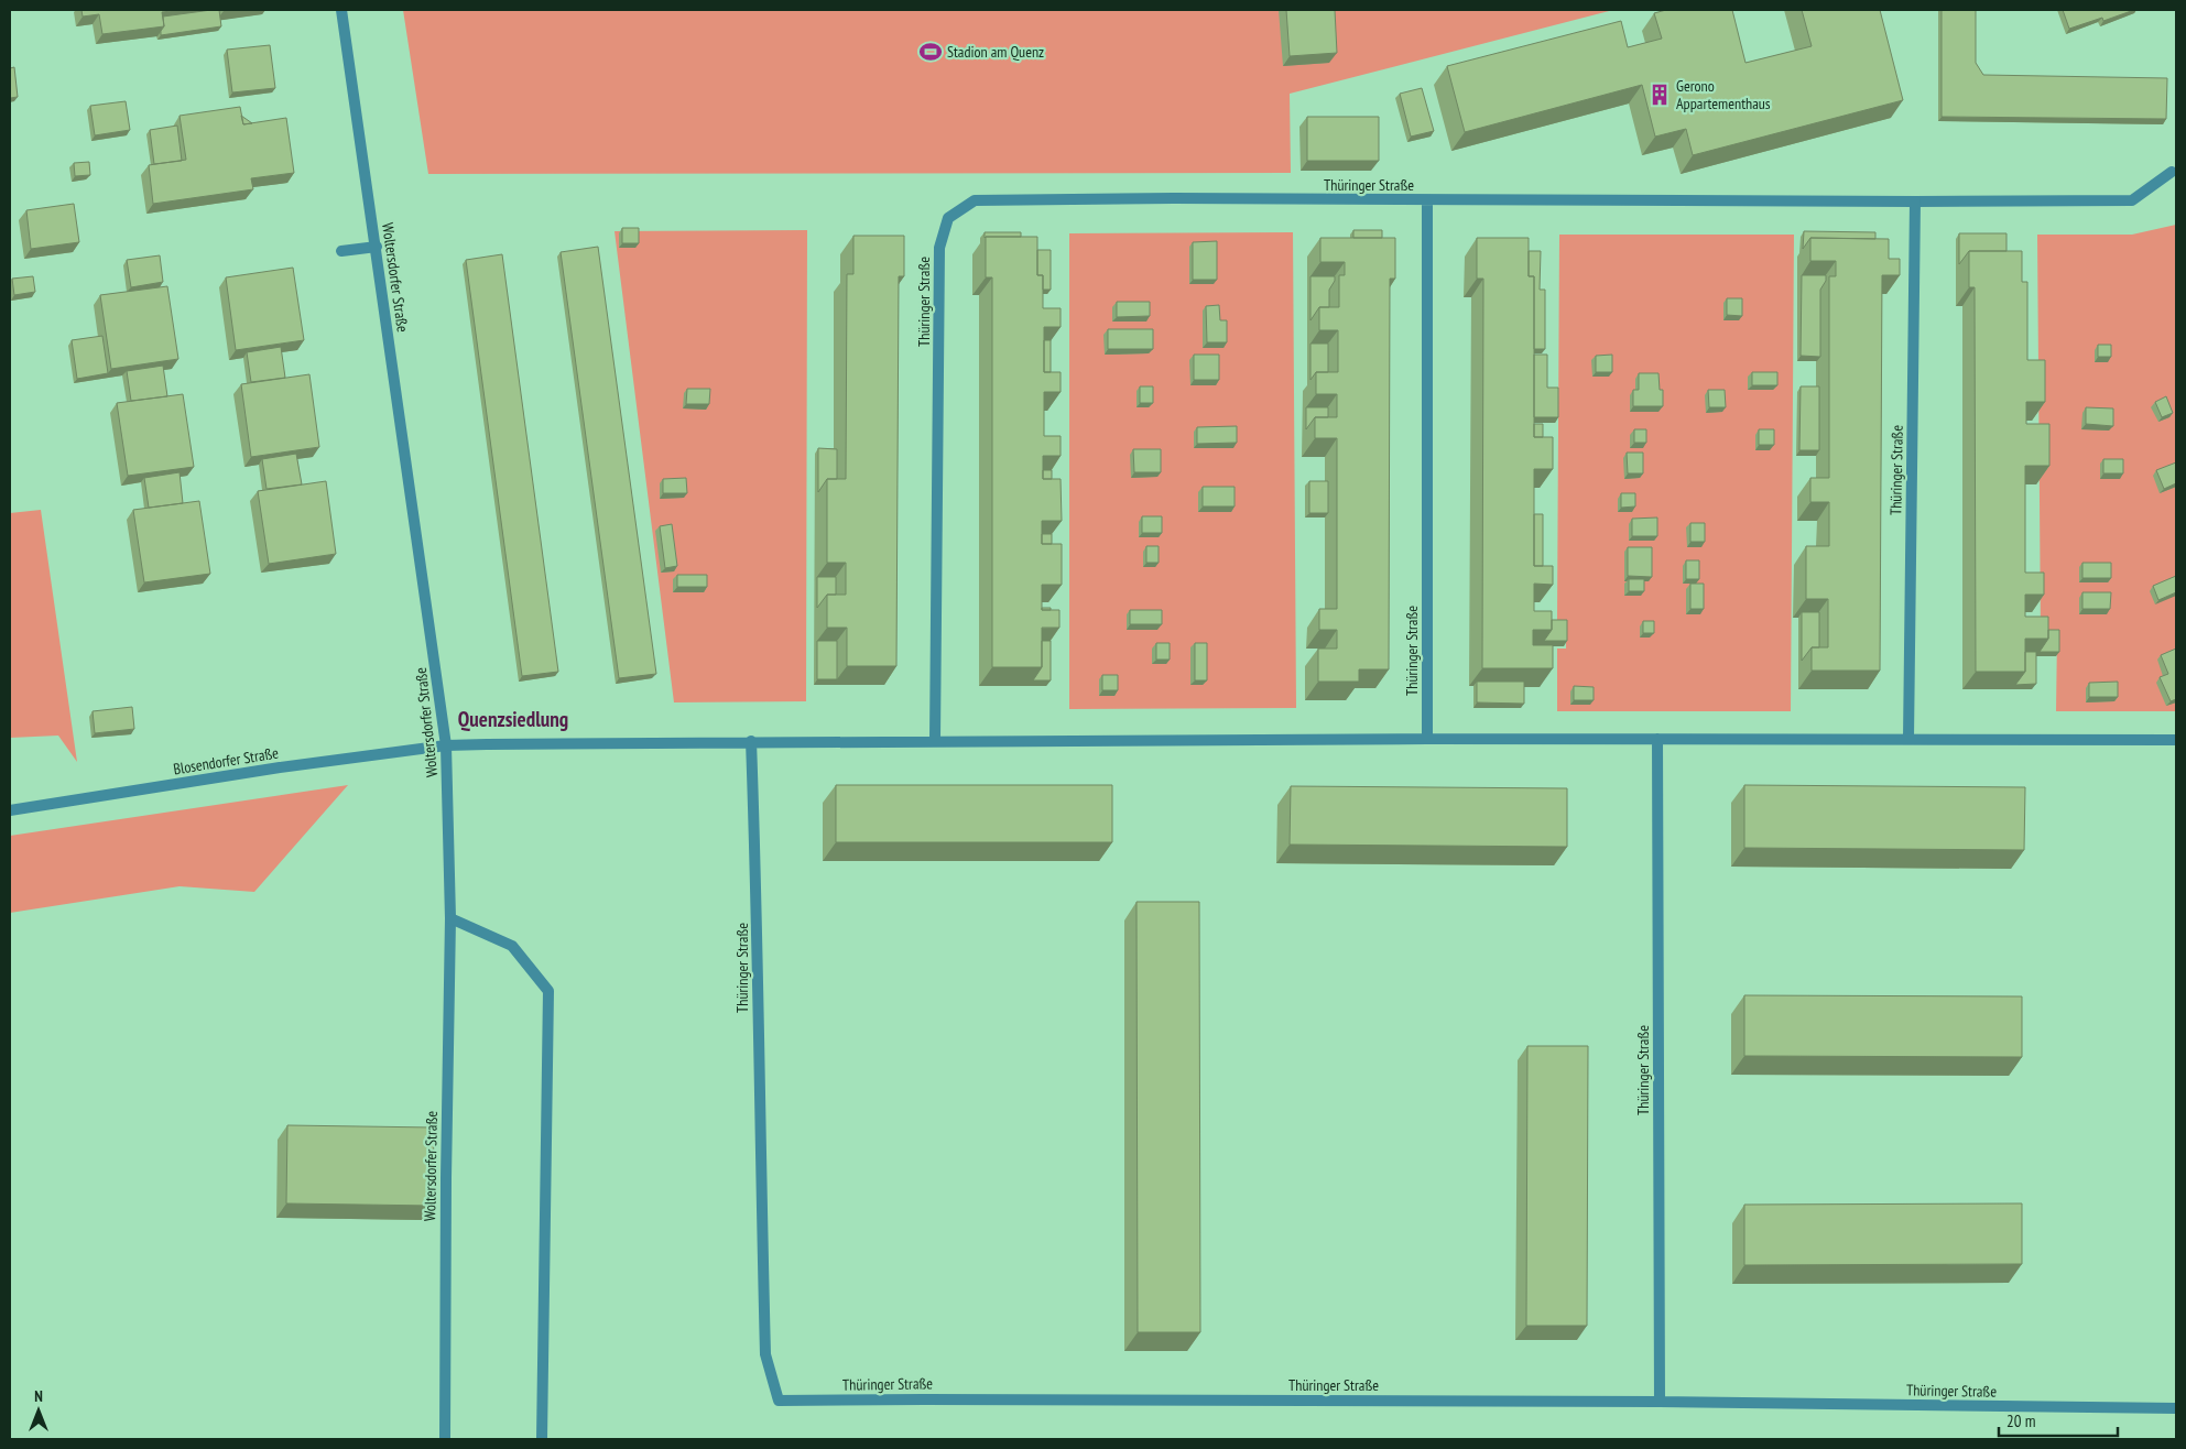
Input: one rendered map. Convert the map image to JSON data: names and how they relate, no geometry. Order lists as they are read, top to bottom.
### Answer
{
  "streets": {
    "street": ["Thüringer Straße", "Woltersdorfer Straße", "Blosendorfer Straße"]
  },
  "crossings": [
    ["Woltersdorfer Straße", "Blosendorfer Straße"]
  ],
  "districts": ["Quenzsiedlung"],
  "places": {
    "sports": ["Stadion am Quenz"],
    "building": ["Gerono Appartementhaus"]
  },
  "scale_bar": "20 m",
  "north": "top"
}
